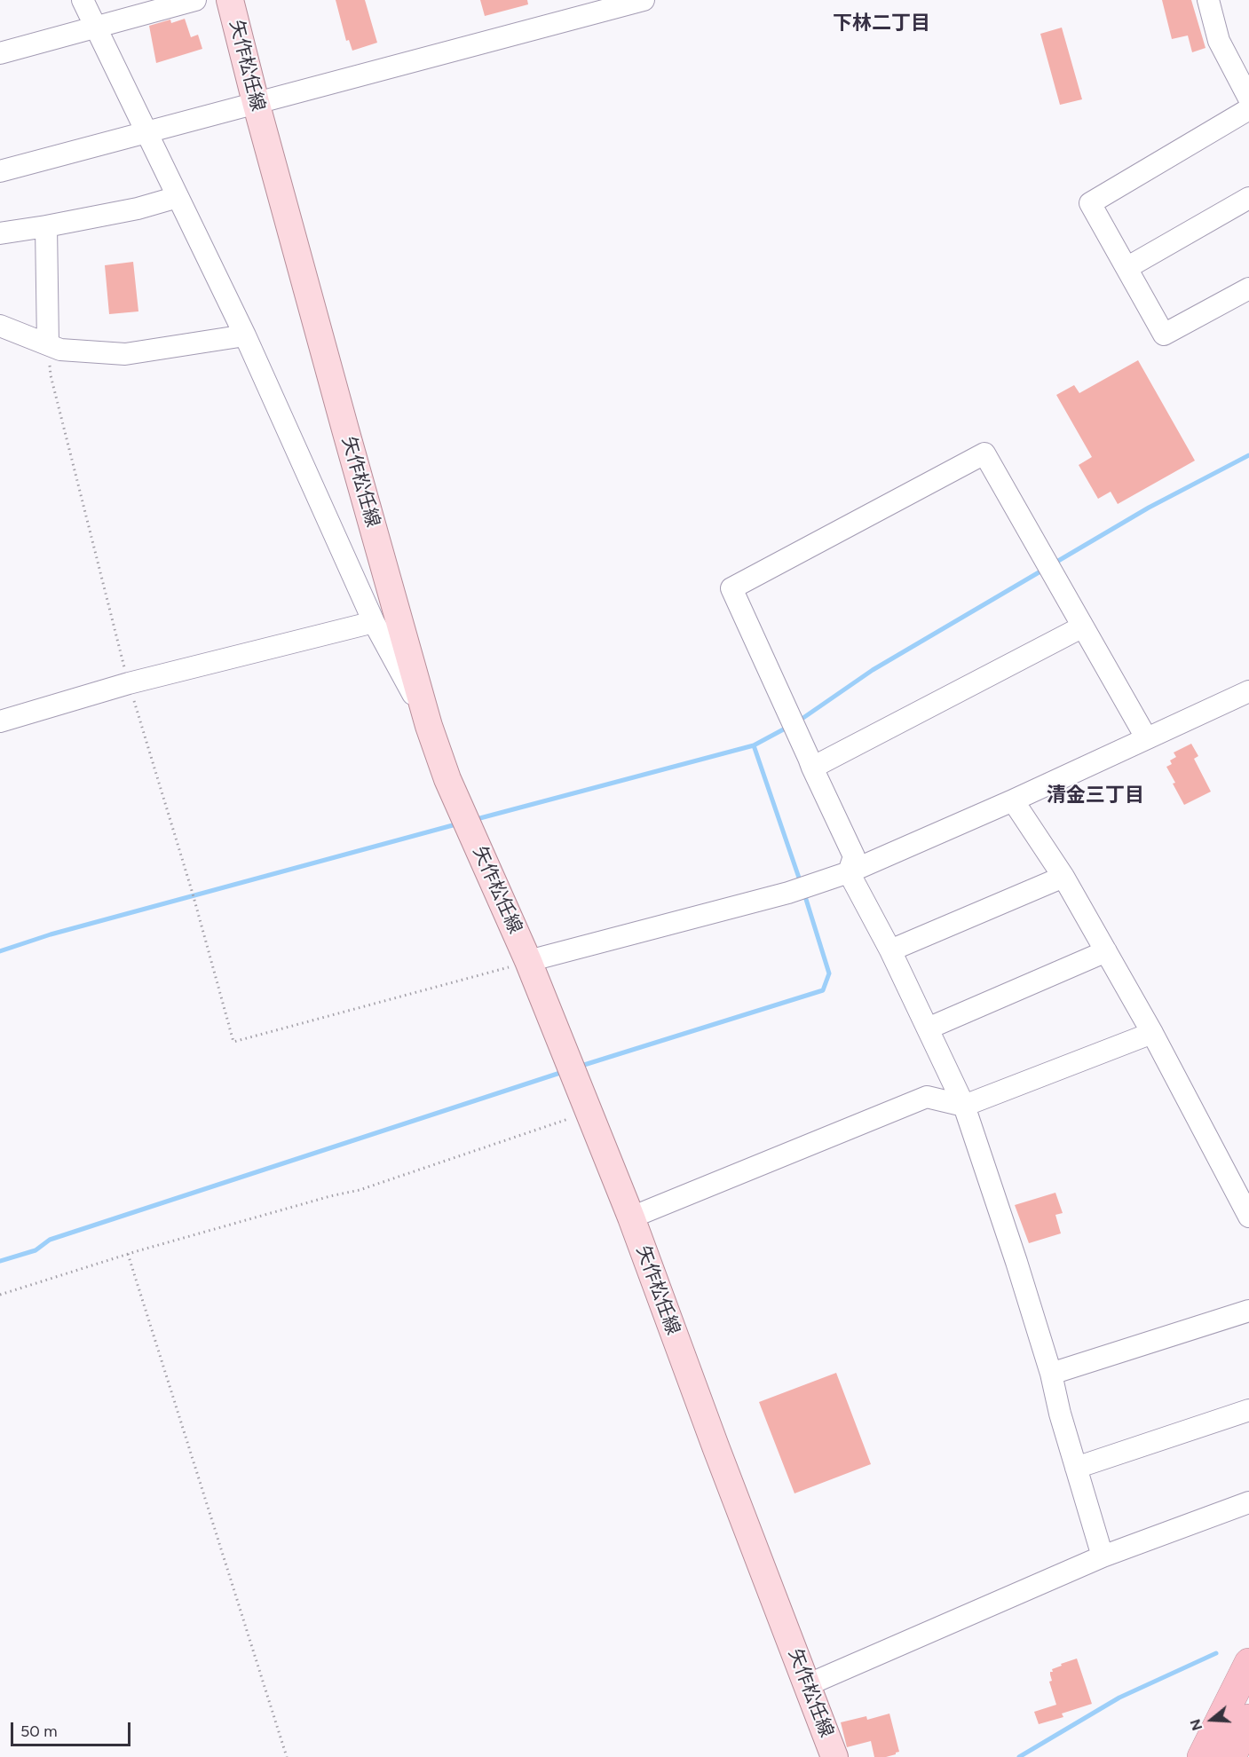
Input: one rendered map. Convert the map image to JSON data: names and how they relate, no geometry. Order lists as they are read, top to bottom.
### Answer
{
  "streets": {
    "main road": ["矢作松任線"]
  },
  "districts": ["下林二丁目", "清金三丁目"],
  "scale_bar": "50 m",
  "north": "left"
}
